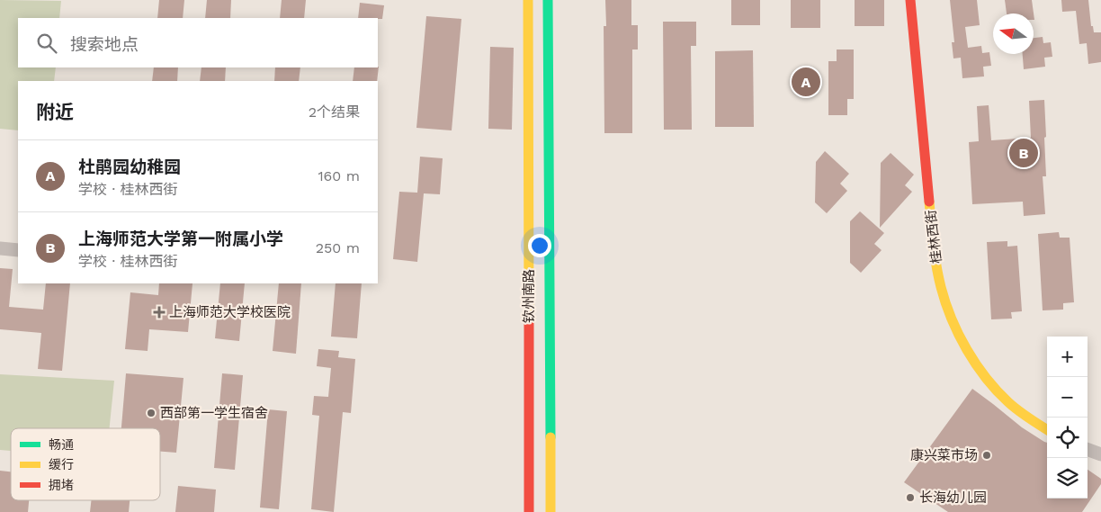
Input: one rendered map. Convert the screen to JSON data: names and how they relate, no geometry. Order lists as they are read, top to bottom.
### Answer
{
  "streets": {
    "street": ["桂林西街", "钦州南路"]
  },
  "places": {
    "health": ["上海师范大学校医院"],
    "other": ["西部第一学生宿舍", "康兴菜市场", "长海幼儿园"]
  },
  "legend": ["畅通", "缓行", "拥堵"],
  "north": "left",
  "page": {
    "search": "搜索地点",
    "pins": ["A", "B"],
    "heading": ["附近", "2个结果"],
    "list": [
      {
        "mark": "A",
        "name": "杜鹃园幼稚园",
        "note": "学校 · 桂林西街",
        "value": "160 m"
      },
      {
        "mark": "B",
        "name": "上海师范大学第一附属小学",
        "note": "学校 · 桂林西街",
        "value": "250 m"
      }
    ],
    "map_buttons": ["+", "−"]
  }
}
